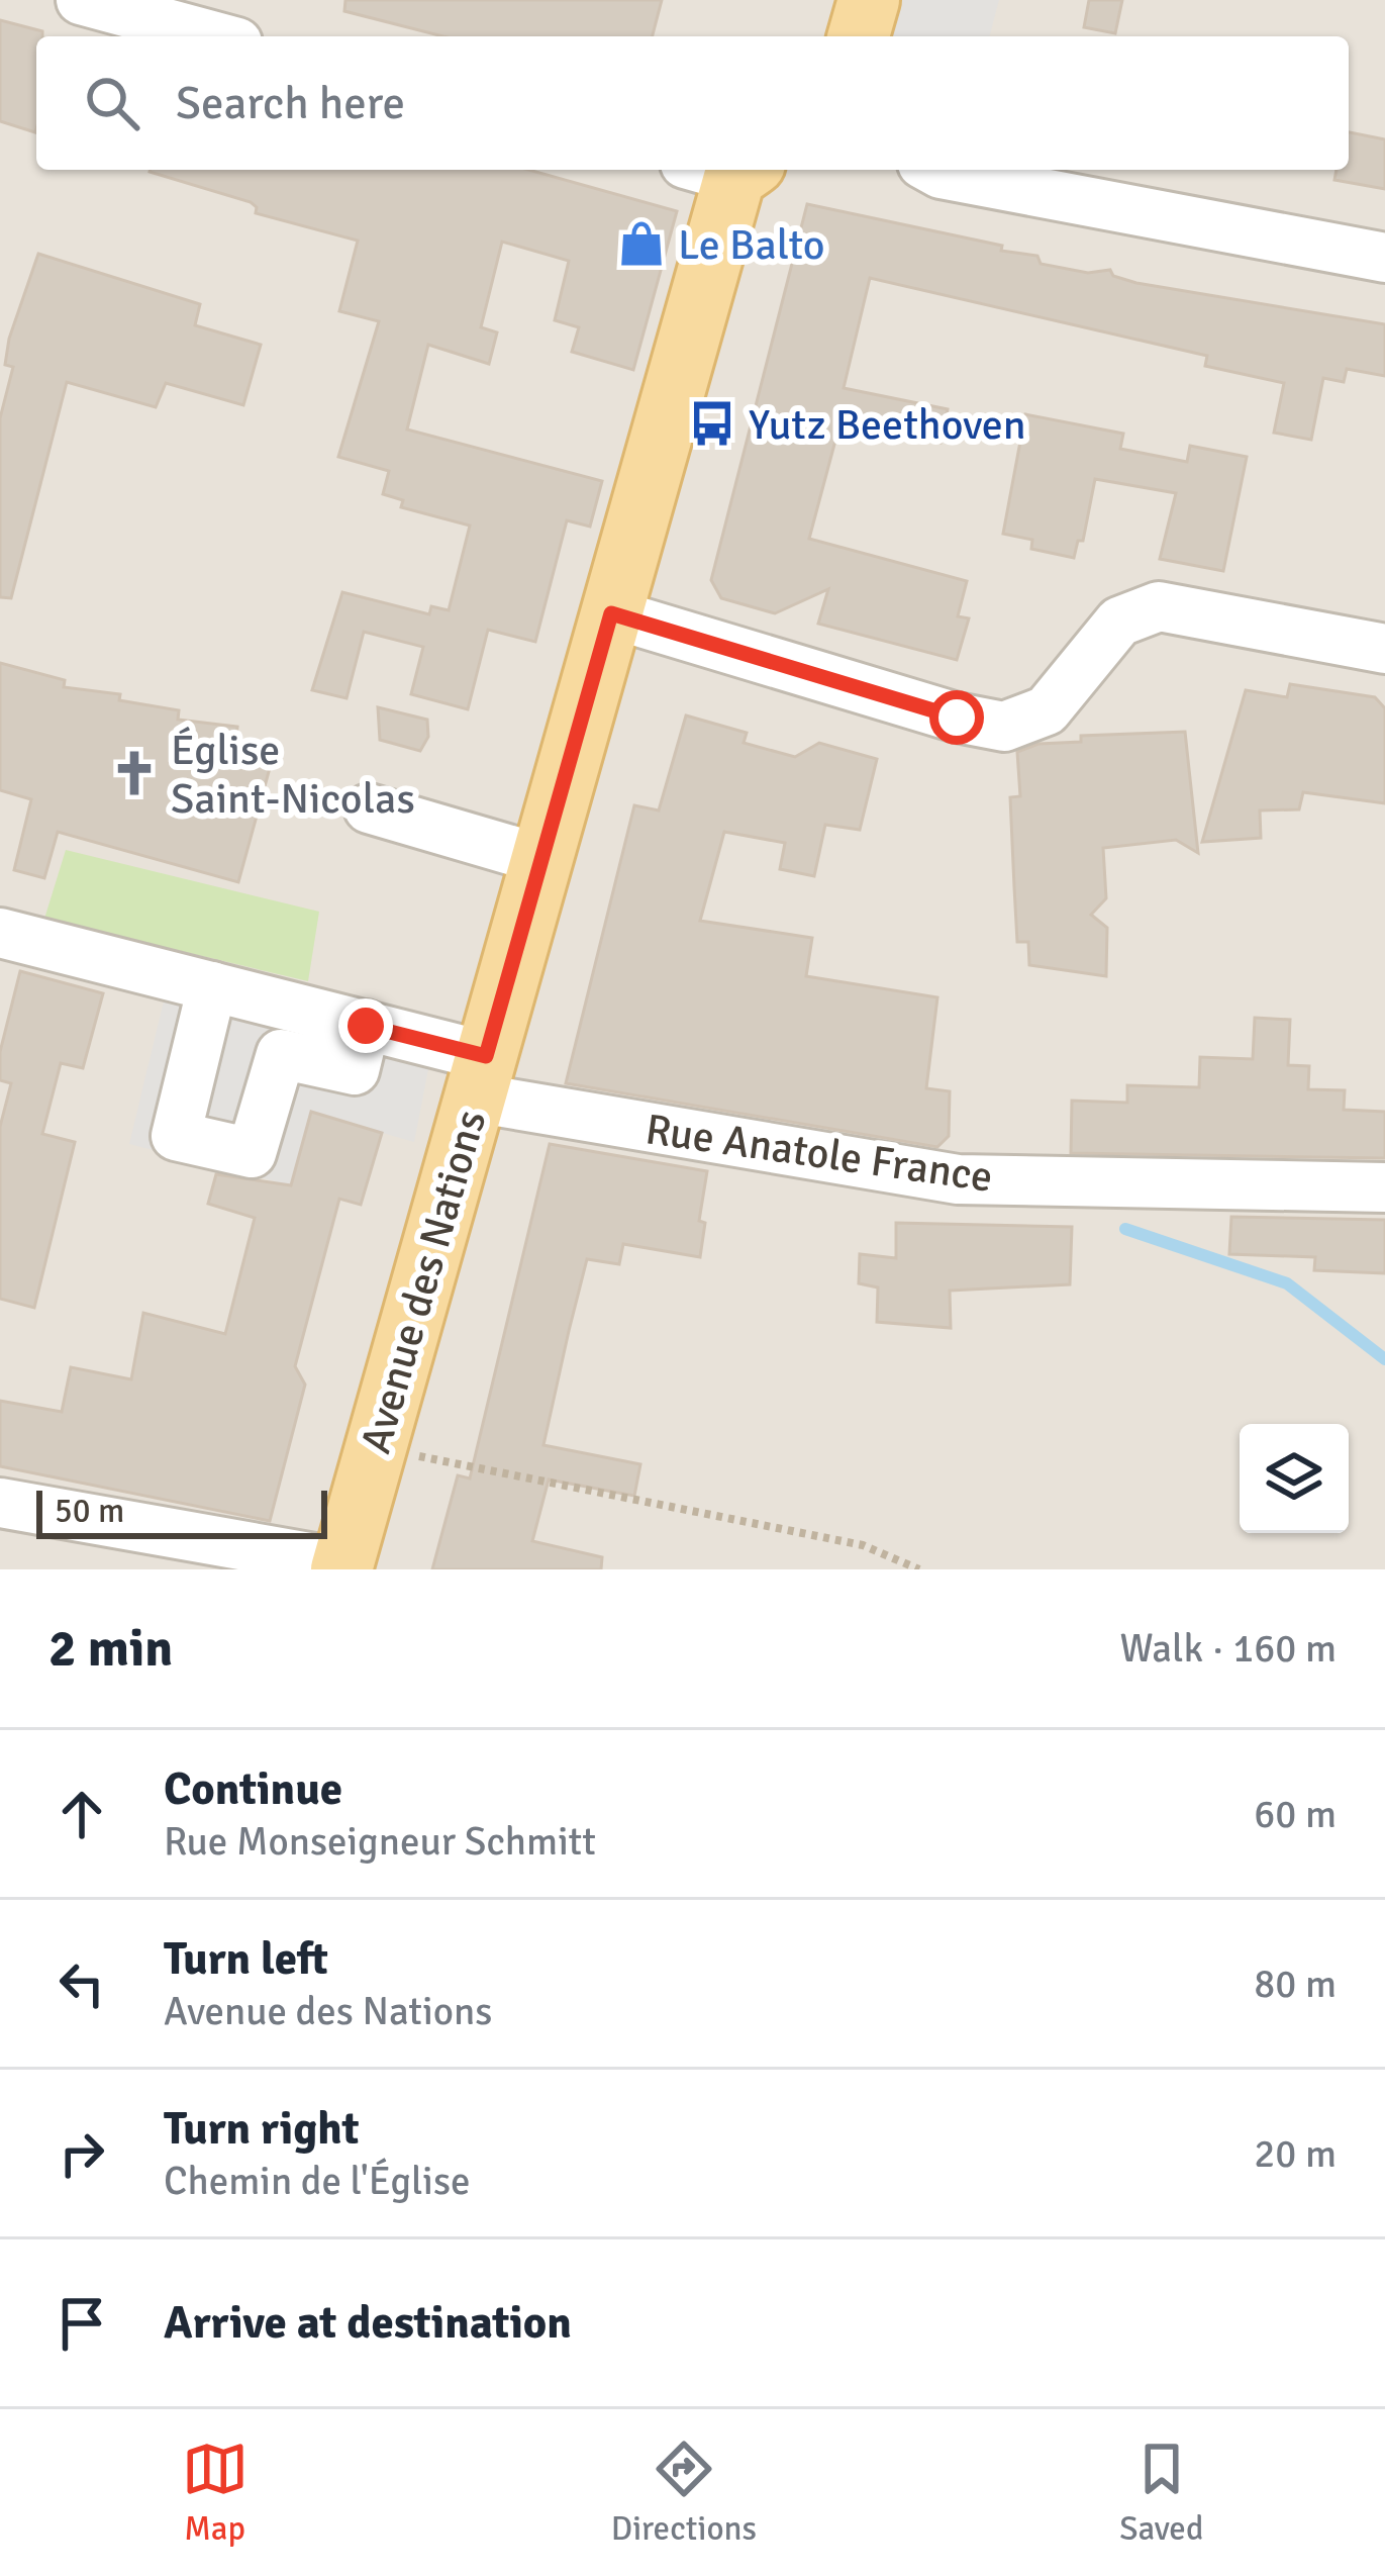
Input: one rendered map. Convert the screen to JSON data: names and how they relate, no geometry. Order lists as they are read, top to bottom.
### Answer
{
  "streets": {
    "main road": ["Avenue des Nations"],
    "street": ["Rue Anatole France"]
  },
  "crossings": [
    ["Rue Anatole France", "Avenue des Nations"]
  ],
  "places": {
    "shop": ["Le Balto"],
    "bus stop": ["Yutz Beethoven"],
    "church": ["Église Saint-Nicolas"]
  },
  "scale_bar": "50 m",
  "page": {
    "search": "Search here",
    "scale": "50 m",
    "heading": ["2 min", "Walk · 160 m"],
    "list": [
      ["Continue", "Rue Monseigneur Schmitt", "60 m"],
      ["Turn left", "Avenue des Nations", "80 m"],
      ["Turn right", "Chemin de l'Église", "20 m"],
      "Arrive at destination"
    ],
    "nav": ["Map", "Directions", "Saved"]
  }
}
